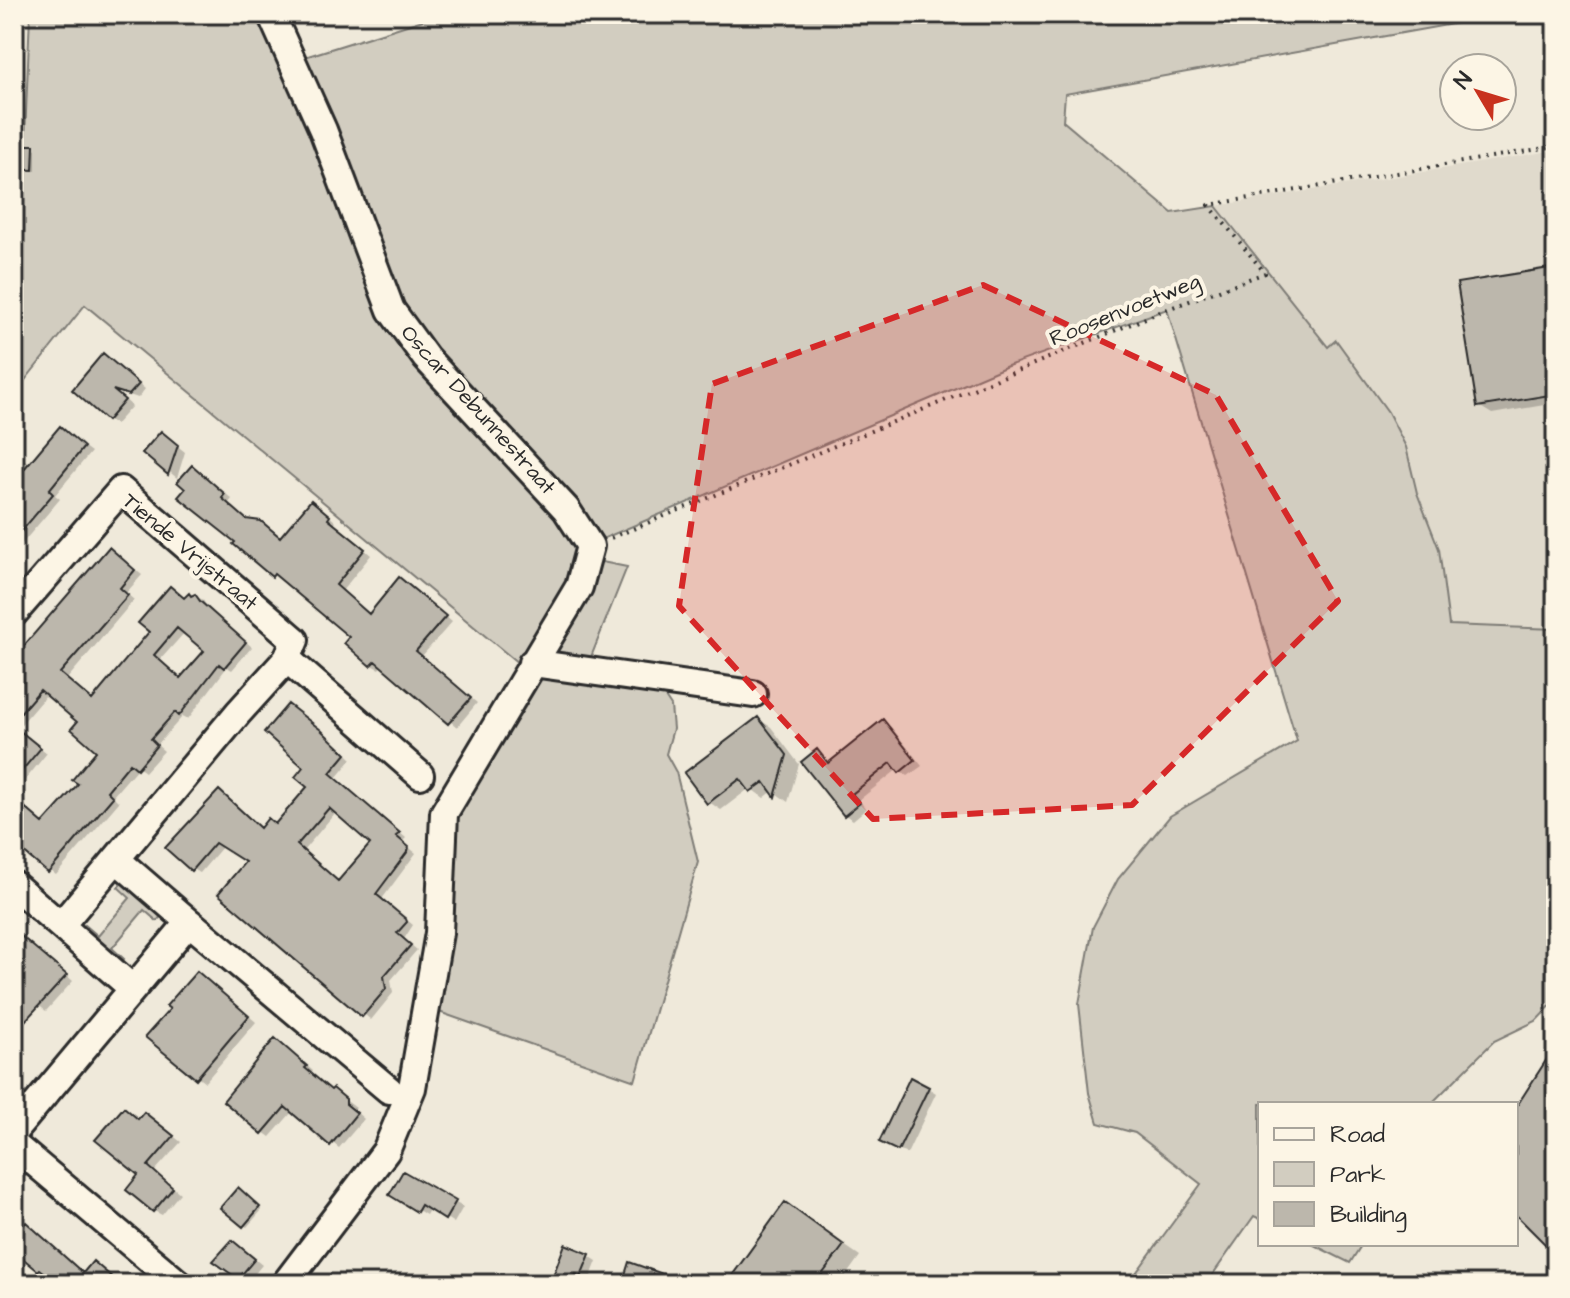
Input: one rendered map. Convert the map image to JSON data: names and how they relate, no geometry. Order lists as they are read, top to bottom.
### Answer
{
  "streets": {
    "street": ["Oscar Debunnestraat", "Tiende Vrijstraat"],
    "path": ["Roosenvoetweg"]
  },
  "crossings": [
    ["Roosenvoetweg", "Oscar Debunnestraat"]
  ],
  "legend": ["Road", "Park", "Building"],
  "north": "top left"
}
